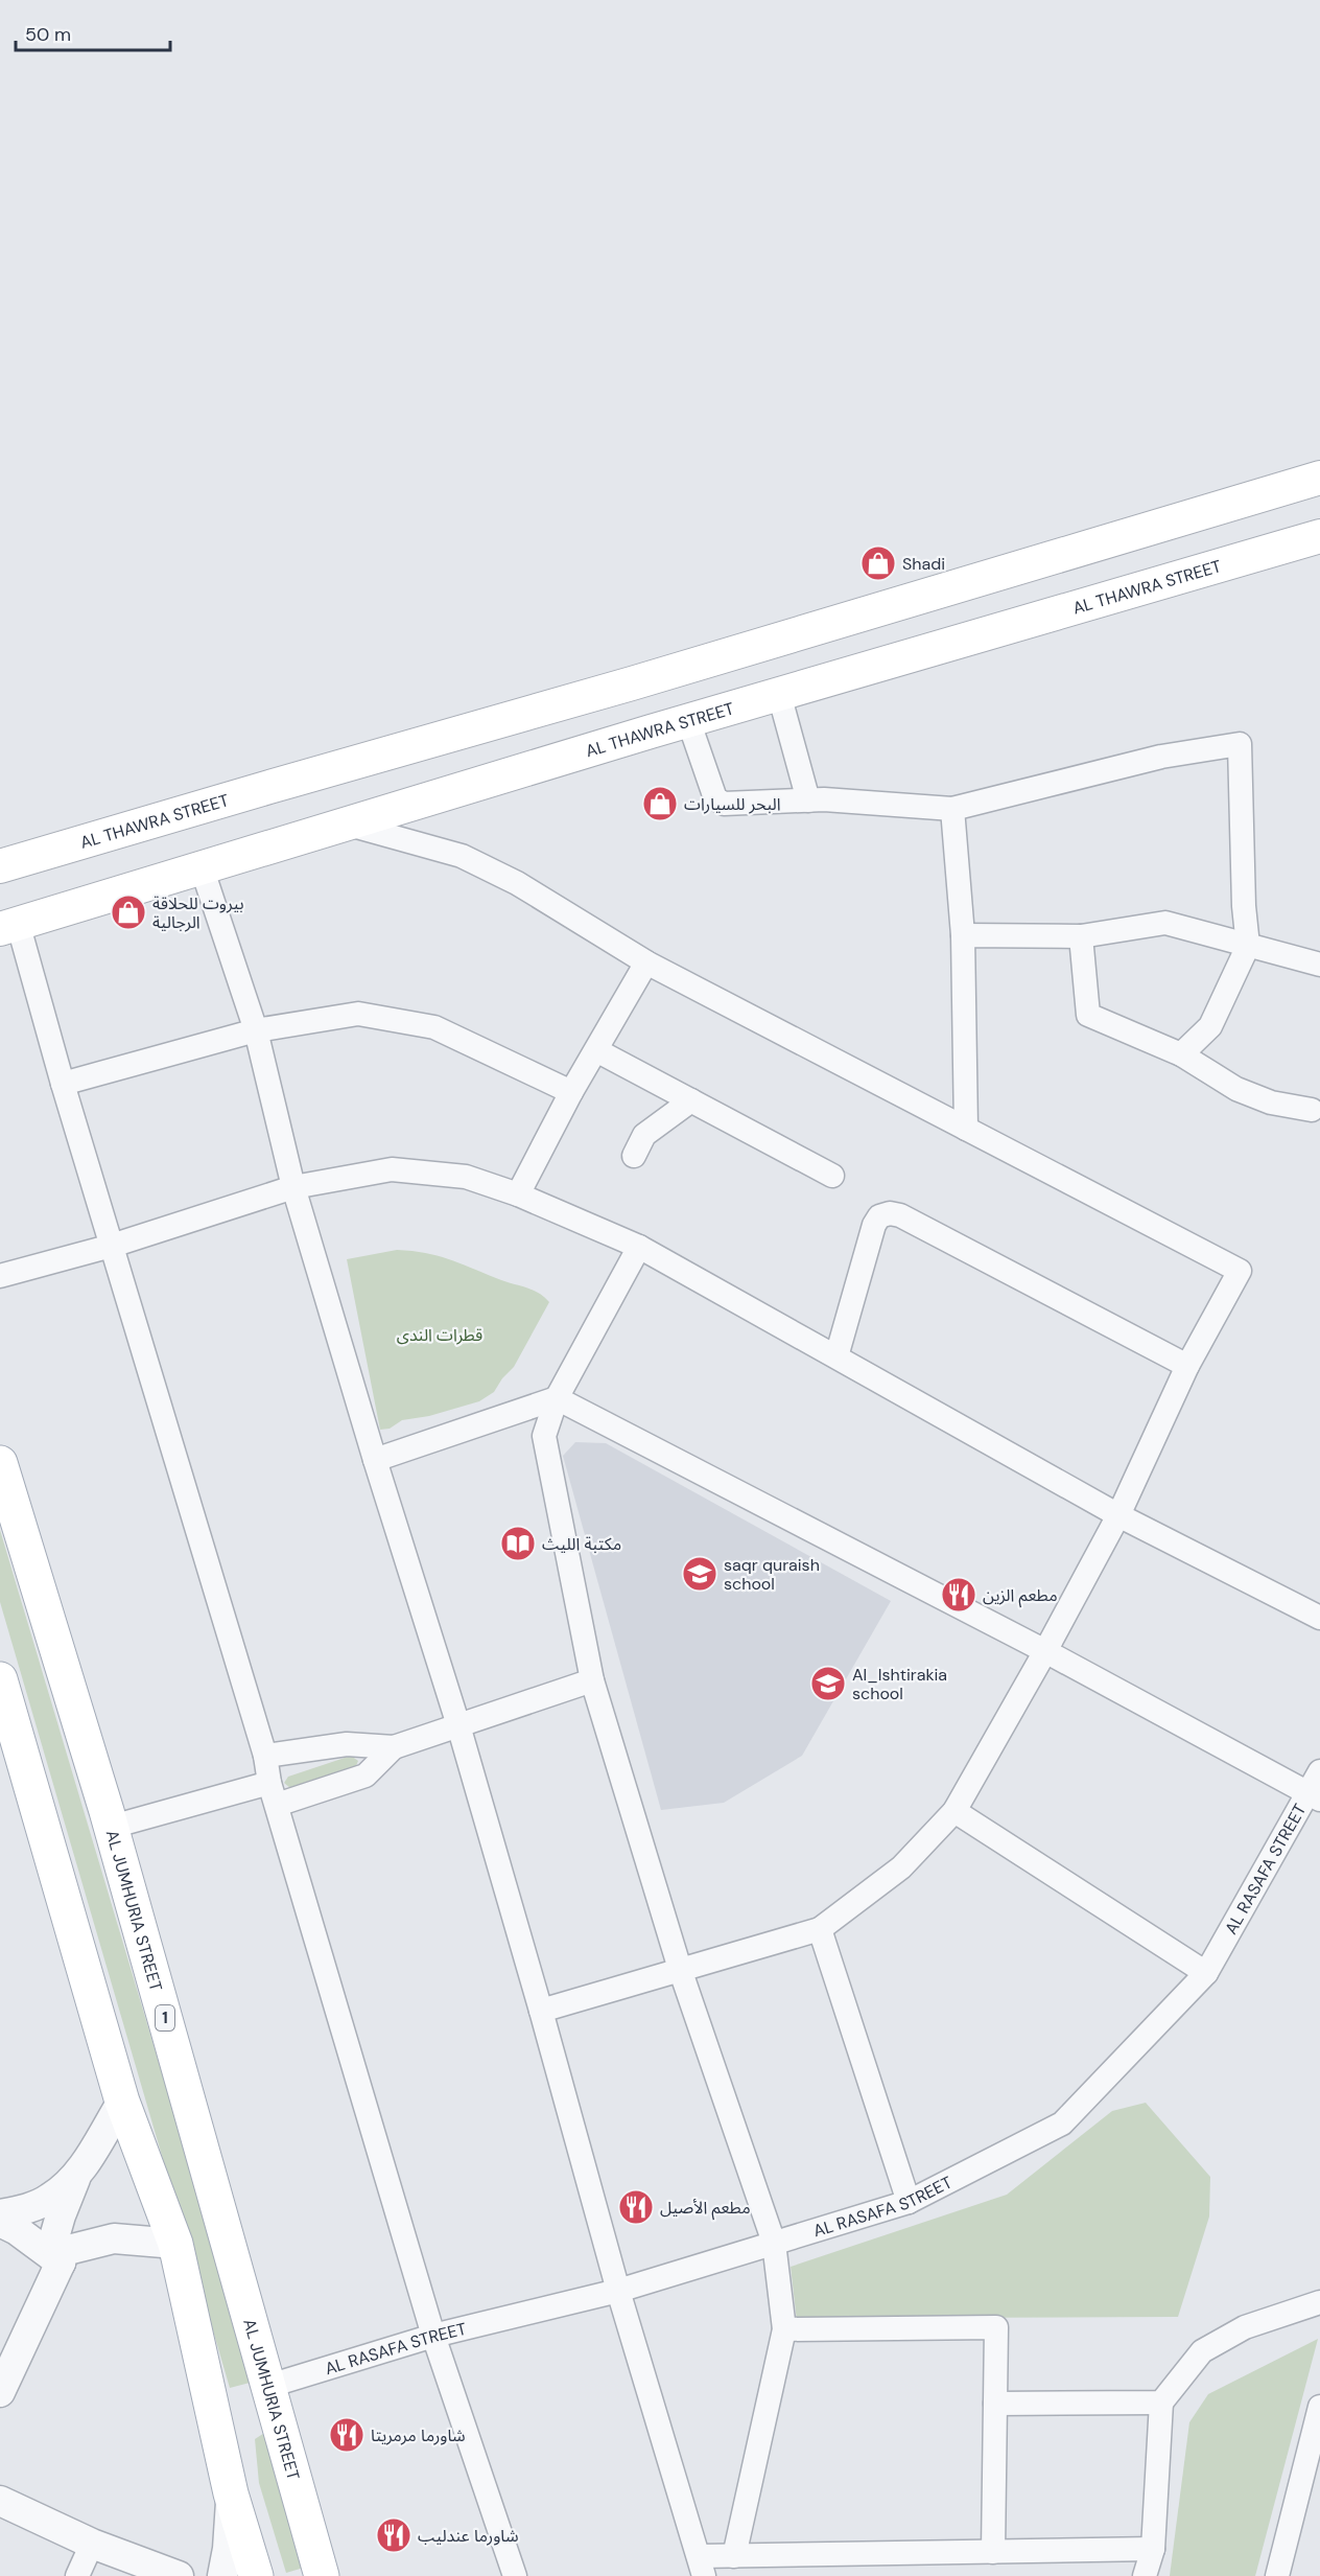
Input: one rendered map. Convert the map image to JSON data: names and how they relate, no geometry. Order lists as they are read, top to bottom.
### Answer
{
  "streets": {
    "main road": ["AL THAWRA STREET", "AL JUMHURIA STREET", "1"],
    "street": ["AL RASAFA STREET"]
  },
  "crossings": [
    ["AL RASAFA STREET", "AL JUMHURIA STREET"]
  ],
  "parks": ["قطرات الندى"],
  "places": {
    "shop": ["Shadi", "البحر للسيارات", "بيروت للحلاقة الرجالية"],
    "library": ["مكتبة الليث"],
    "school or university": ["saqr quraish school", "Al_Ishtirakia school"],
    "restaurant": [
      "مطعم الزين",
      "مطعم الأصيل",
      "شاورما مرمريتا",
      "شاورما عندليب"
    ]
  },
  "scale_bar": "50 m"
}
